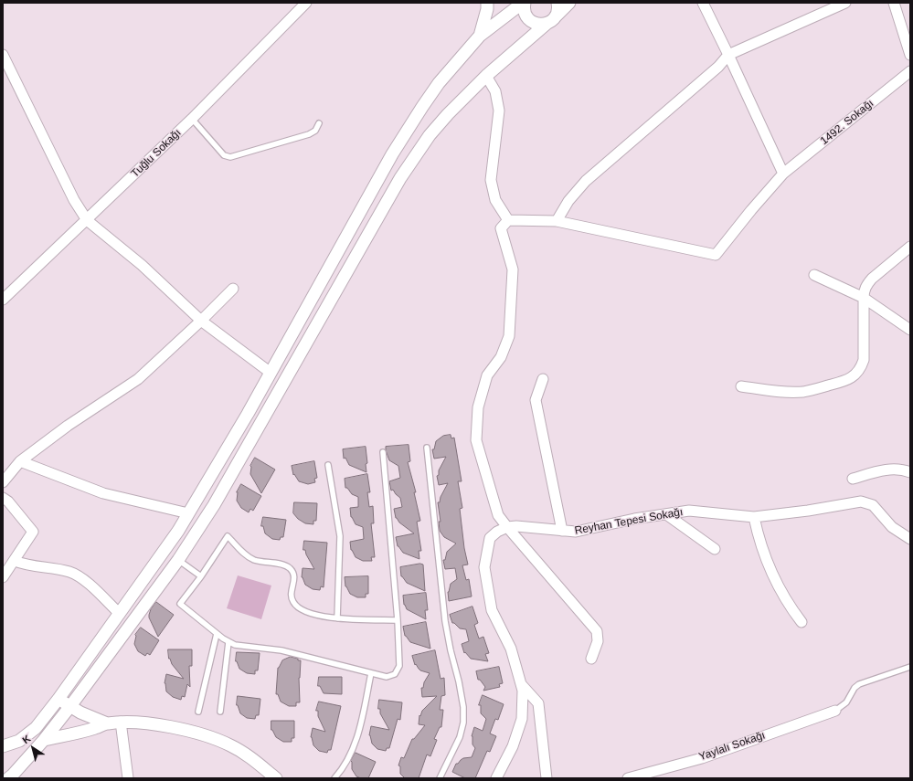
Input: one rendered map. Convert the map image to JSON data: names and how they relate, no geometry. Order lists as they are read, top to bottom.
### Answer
{
  "streets": {
    "street": [
      "1492. Sokağı",
      "Tuğlu Sokağı",
      "Reyhan Tepesi Sokağı",
      "Yaylalı Sokağı"
    ]
  },
  "north": "top left"
}
